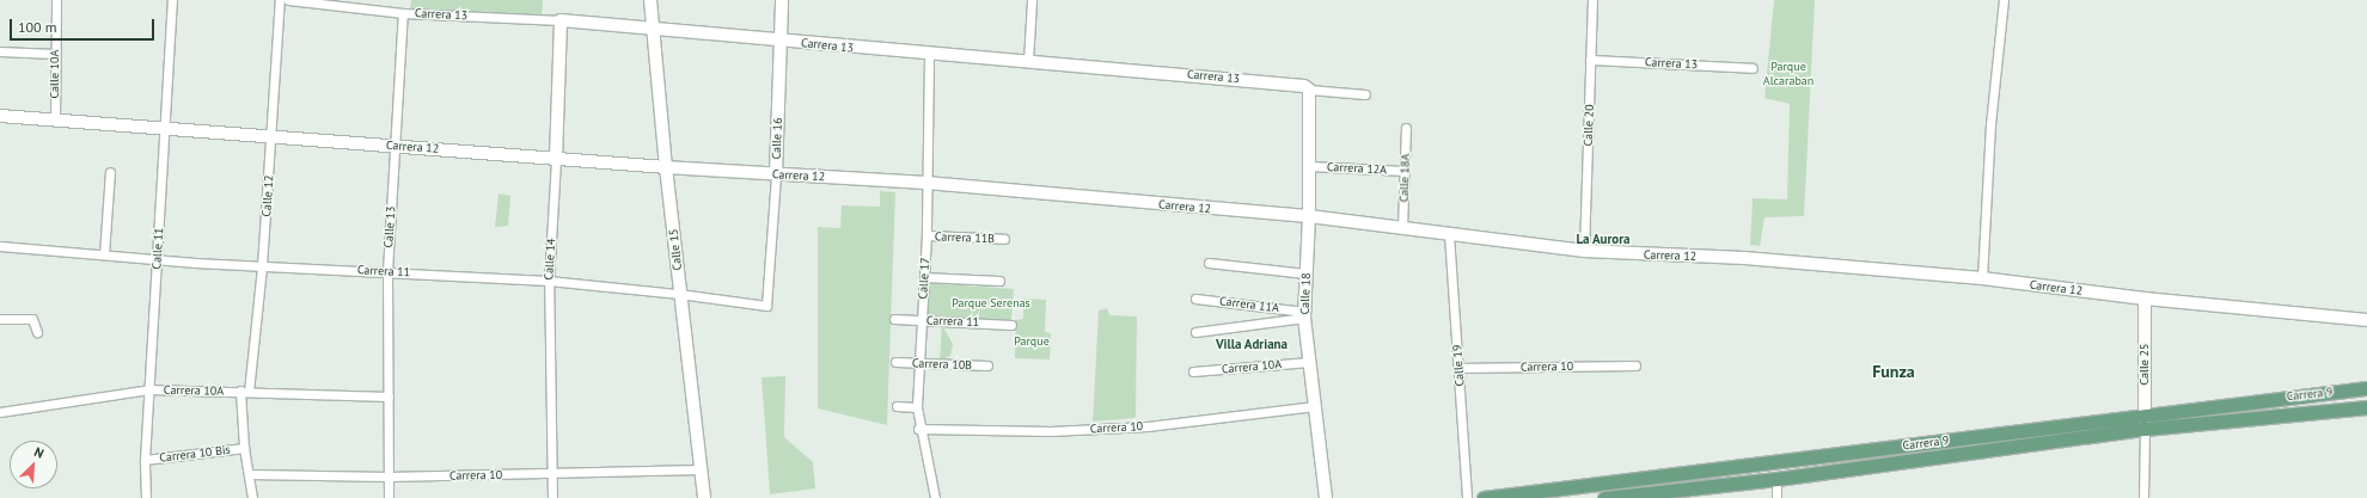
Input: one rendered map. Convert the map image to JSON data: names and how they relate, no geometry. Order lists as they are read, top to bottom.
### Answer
{
  "streets": {
    "main road": [
      "Carrera 13",
      "Calle 16",
      "Carrera 12",
      "Calle 15",
      "Calle 14",
      "Calle 18",
      "Calle 25",
      "Carrera 9"
    ],
    "street": [
      "Calle 10A",
      "Calle 20",
      "Carrera 12A",
      "Calle 18A",
      "Calle 12",
      "Calle 13",
      "Carrera 11B",
      "Calle 11",
      "Carrera 11",
      "Calle 17",
      "Carrera 11A",
      "Carrera 10B",
      "Calle 19",
      "Carrera 10A",
      "Carrera 10",
      "Carrera 10 Bis"
    ]
  },
  "crossings": [
    ["Carrera 13", "Calle 20"],
    ["Carrera 13", "Calle 16"],
    ["Carrera 13", "Calle 13"],
    ["Carrera 13", "Calle 15"],
    ["Carrera 13", "Calle 14"],
    ["Carrera 13", "Calle 17"],
    ["Carrera 13", "Calle 18"],
    ["Calle 10A", "Carrera 12"],
    ["Calle 20", "Carrera 12"],
    ["Calle 16", "Carrera 12"],
    ["Calle 16", "Carrera 11"],
    ["Carrera 12", "Calle 18A"],
    ["Carrera 12", "Calle 12"],
    ["Carrera 12", "Calle 13"],
    ["Carrera 12", "Calle 11"],
    ["Carrera 12", "Calle 15"],
    ["Carrera 12", "Calle 14"],
    ["Carrera 12", "Calle 17"],
    ["Carrera 12", "Calle 18"],
    ["Carrera 12", "Calle 25"],
    ["Carrera 12", "Calle 19"],
    ["Carrera 12A", "Calle 18A"],
    ["Carrera 12A", "Calle 18"],
    ["Calle 12", "Carrera 11"],
    ["Calle 12", "Carrera 10A"],
    ["Calle 12", "Carrera 10"],
    ["Calle 12", "Carrera 10 Bis"],
    ["Calle 13", "Carrera 11"],
    ["Calle 13", "Carrera 10A"],
    ["Calle 13", "Carrera 10"],
    ["Carrera 11B", "Calle 17"],
    ["Calle 11", "Carrera 11"],
    ["Calle 11", "Carrera 10A"],
    ["Calle 11", "Carrera 10 Bis"],
    ["Calle 15", "Carrera 11"],
    ["Calle 15", "Carrera 10"],
    ["Calle 14", "Carrera 11"],
    ["Calle 14", "Carrera 10"],
    ["Carrera 11", "Calle 17"],
    ["Calle 17", "Carrera 10B"],
    ["Calle 17", "Carrera 10"],
    ["Calle 18", "Carrera 11A"],
    ["Calle 18", "Carrera 10A"],
    ["Calle 18", "Carrera 10"],
    ["Calle 25", "Carrera 9"],
    ["Calle 19", "Carrera 10"]
  ],
  "districts": ["La Aurora", "Villa Adriana", "Funza"],
  "parks": ["Parque Alcaraban", "Parque Serenas", "Parque"],
  "scale_bar": "100 m",
  "north": "top right"
}
